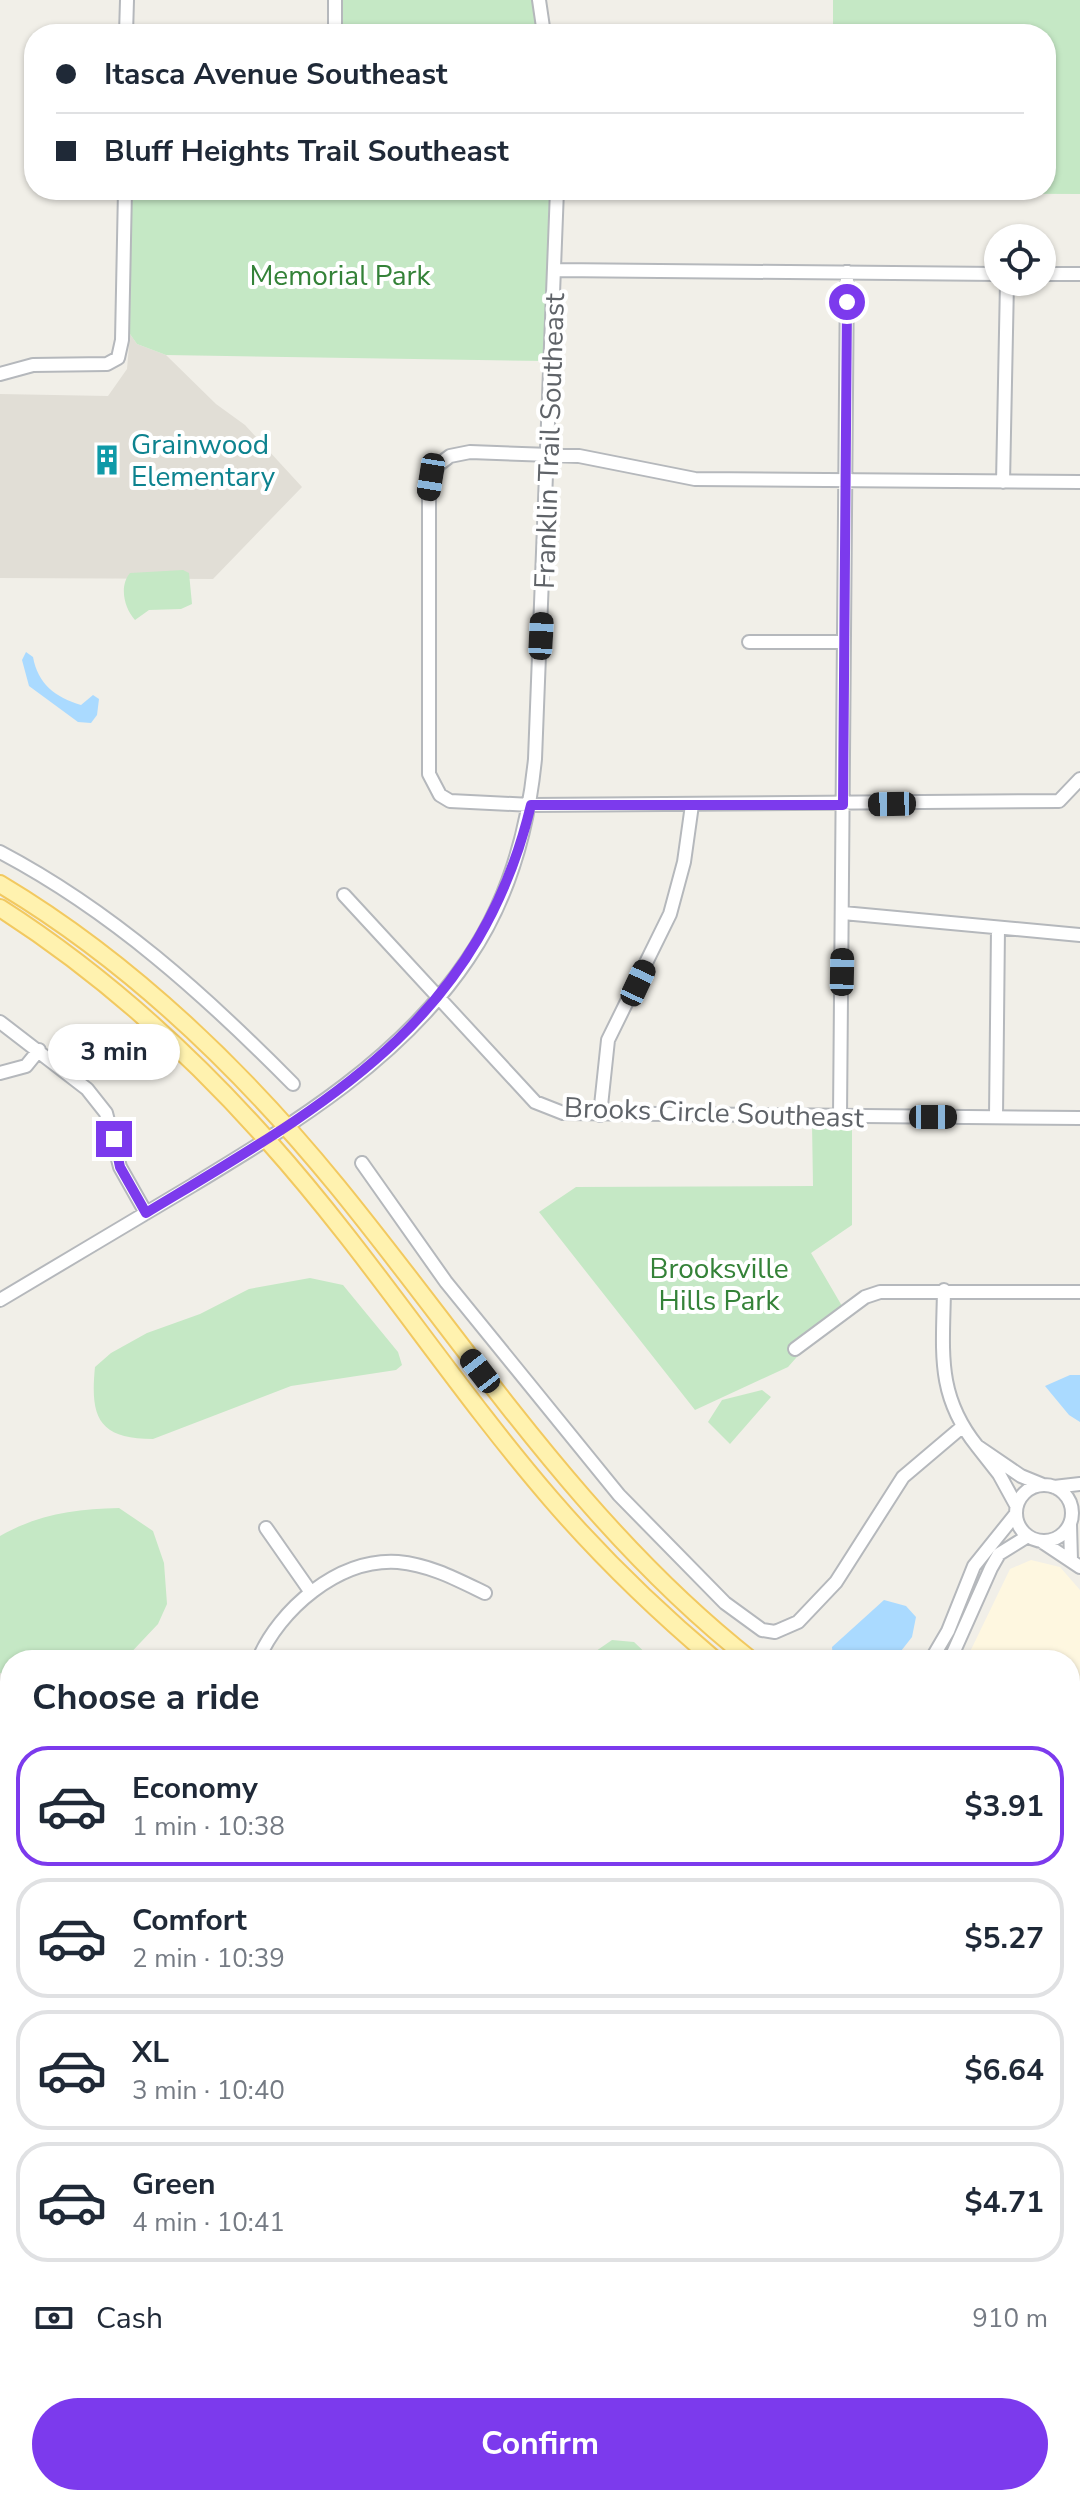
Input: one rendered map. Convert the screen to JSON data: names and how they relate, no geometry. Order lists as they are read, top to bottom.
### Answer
{
  "streets": {
    "street": ["Franklin Trail Southeast", "Brooks Circle Southeast"]
  },
  "crossings": [
    ["Franklin Trail Southeast", "Brooks Circle Southeast"]
  ],
  "parks": ["Memorial Park", "Brooksville Hills Park"],
  "places": {
    "building": ["Grainwood Elementary"]
  },
  "page": {
    "banner": ["Itasca Avenue Southeast", "Bluff Heights Trail Southeast"],
    "bubble": "3 min",
    "heading": "Choose a ride",
    "list": [
      {
        "name": "Economy",
        "note": "1 min · 10:38",
        "value": "$3.91"
      },
      {
        "name": "Comfort",
        "note": "2 min · 10:39",
        "value": "$5.27"
      },
      {
        "name": "XL",
        "note": "3 min · 10:40",
        "value": "$6.64"
      },
      {
        "name": "Green",
        "note": "4 min · 10:41",
        "value": "$4.71"
      }
    ],
    "pay": ["Cash", "910 m"],
    "buttons": "Confirm"
  }
}
